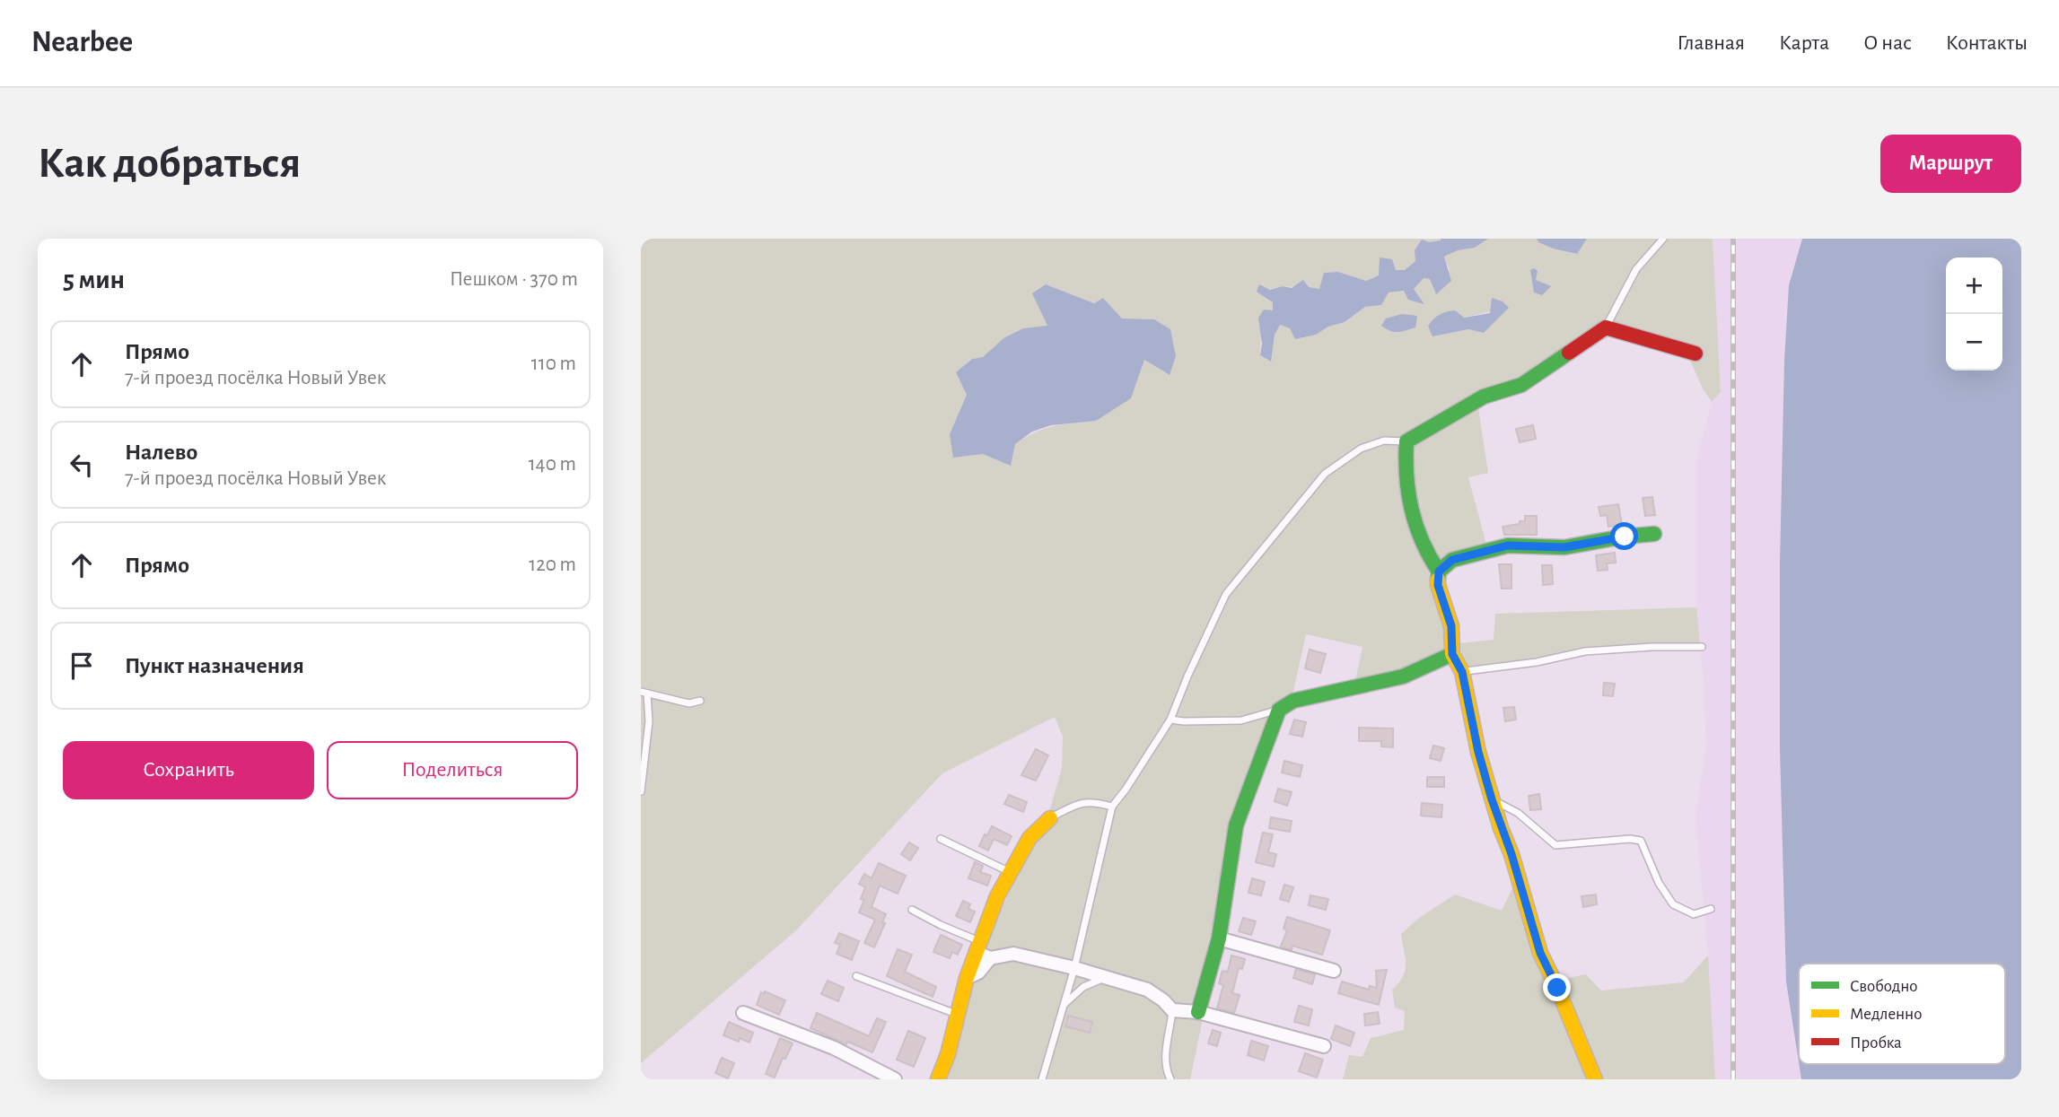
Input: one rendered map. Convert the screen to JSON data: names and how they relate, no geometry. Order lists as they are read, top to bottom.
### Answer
{
  "legend": ["Свободно", "Медленно", "Пробка"],
  "page": {
    "header": "Nearbee",
    "nav": [
      "Главная",
      "Карта",
      "О нас",
      "Контакты"
    ],
    "buttons": [
      "Маршрут",
      ["Сохранить", "Поделиться"]
    ],
    "title": "Как добраться",
    "heading": ["5 мин", "Пешком · 370 m"],
    "map_buttons": ["+", "−"],
    "list": [
      ["Прямо", "7-й проезд посёлка Новый Увек", "110 m"],
      ["Налево", "7-й проезд посёлка Новый Увек", "140 m"],
      ["Прямо", "120 m"],
      "Пункт назначения"
    ]
  }
}
